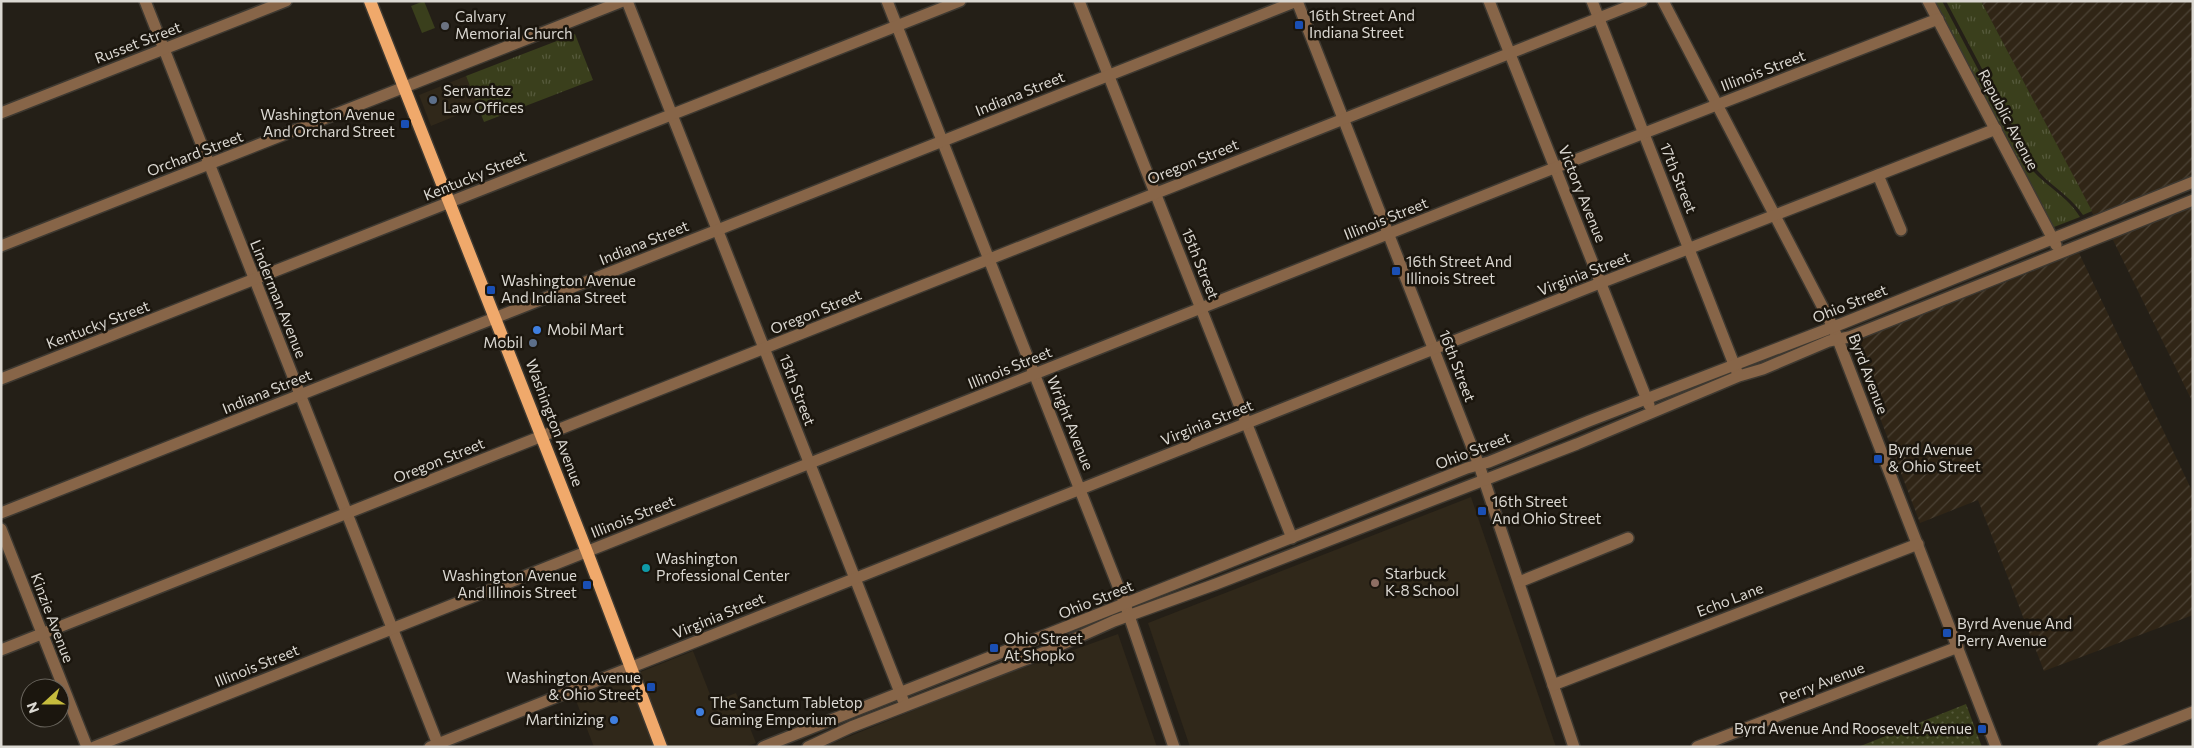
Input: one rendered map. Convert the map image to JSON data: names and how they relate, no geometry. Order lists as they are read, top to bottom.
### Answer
{
  "streets": {
    "main road": ["Washington Avenue"],
    "street": [
      "Russet Street",
      "Illinois Street",
      "Indiana Street",
      "Republic Avenue",
      "Orchard Street",
      "Oregon Street",
      "Kentucky Street",
      "17th Street",
      "Victory Avenue",
      "15th Street",
      "Virginia Street",
      "Linderman Avenue",
      "Ohio Street",
      "16th Street",
      "Byrd Avenue",
      "13th Street",
      "Wright Avenue",
      "Echo Lane",
      "Kinzie Avenue",
      "Perry Avenue"
    ]
  },
  "crossings": [
    ["Russet Street", "Linderman Avenue"],
    ["Illinois Street", "Republic Avenue"],
    ["Illinois Street", "17th Street"],
    ["Illinois Street", "Victory Avenue"],
    ["Illinois Street", "15th Street"],
    ["Illinois Street", "Linderman Avenue"],
    ["Illinois Street", "16th Street"],
    ["Illinois Street", "Byrd Avenue"],
    ["Illinois Street", "13th Street"],
    ["Illinois Street", "Washington Avenue"],
    ["Illinois Street", "Wright Avenue"],
    ["Indiana Street", "15th Street"],
    ["Indiana Street", "Linderman Avenue"],
    ["Indiana Street", "16th Street"],
    ["Indiana Street", "13th Street"],
    ["Indiana Street", "Washington Avenue"],
    ["Indiana Street", "Wright Avenue"],
    ["Republic Avenue", "Virginia Street"],
    ["Republic Avenue", "Ohio Street"],
    ["Orchard Street", "Linderman Avenue"],
    ["Orchard Street", "Washington Avenue"],
    ["Oregon Street", "17th Street"],
    ["Oregon Street", "Victory Avenue"],
    ["Oregon Street", "15th Street"],
    ["Oregon Street", "Linderman Avenue"],
    ["Oregon Street", "16th Street"],
    ["Oregon Street", "13th Street"],
    ["Oregon Street", "Washington Avenue"],
    ["Oregon Street", "Wright Avenue"],
    ["Oregon Street", "Kinzie Avenue"],
    ["Kentucky Street", "Linderman Avenue"],
    ["Kentucky Street", "13th Street"],
    ["Kentucky Street", "Washington Avenue"],
    ["Kentucky Street", "Wright Avenue"],
    ["17th Street", "Virginia Street"],
    ["17th Street", "Ohio Street"],
    ["Victory Avenue", "Virginia Street"],
    ["Victory Avenue", "Ohio Street"],
    ["15th Street", "Virginia Street"],
    ["15th Street", "Ohio Street"],
    ["Virginia Street", "Linderman Avenue"],
    ["Virginia Street", "16th Street"],
    ["Virginia Street", "Byrd Avenue"],
    ["Virginia Street", "13th Street"],
    ["Virginia Street", "Washington Avenue"],
    ["Virginia Street", "Wright Avenue"],
    ["Ohio Street", "16th Street"],
    ["Ohio Street", "Byrd Avenue"],
    ["Ohio Street", "13th Street"],
    ["Ohio Street", "Wright Avenue"],
    ["16th Street", "Echo Lane"],
    ["Byrd Avenue", "Echo Lane"],
    ["Byrd Avenue", "Perry Avenue"]
  ],
  "places": {
    "transit": [
      "16th Street And Indiana Street",
      "Washington Avenue And Orchard Street",
      "16th Street And Illinois Street",
      "Washington Avenue And Indiana Street",
      "Byrd Avenue & Ohio Street",
      "16th Street And Ohio Street",
      "Washington Avenue And Illinois Street",
      "Byrd Avenue And Perry Avenue",
      "Ohio Street At Shopko",
      "Washington Avenue & Ohio Street",
      "Byrd Avenue And Roosevelt Avenue"
    ],
    "other": [
      "Calvary Memorial Church",
      "Servantez Law Offices",
      "Mobil Mart",
      "Mobil",
      "Washington Professional Center",
      "Starbuck K-8 School",
      "The Sanctum Tabletop Gaming Emporium",
      "Martinizing"
    ]
  },
  "north": "left"
}
